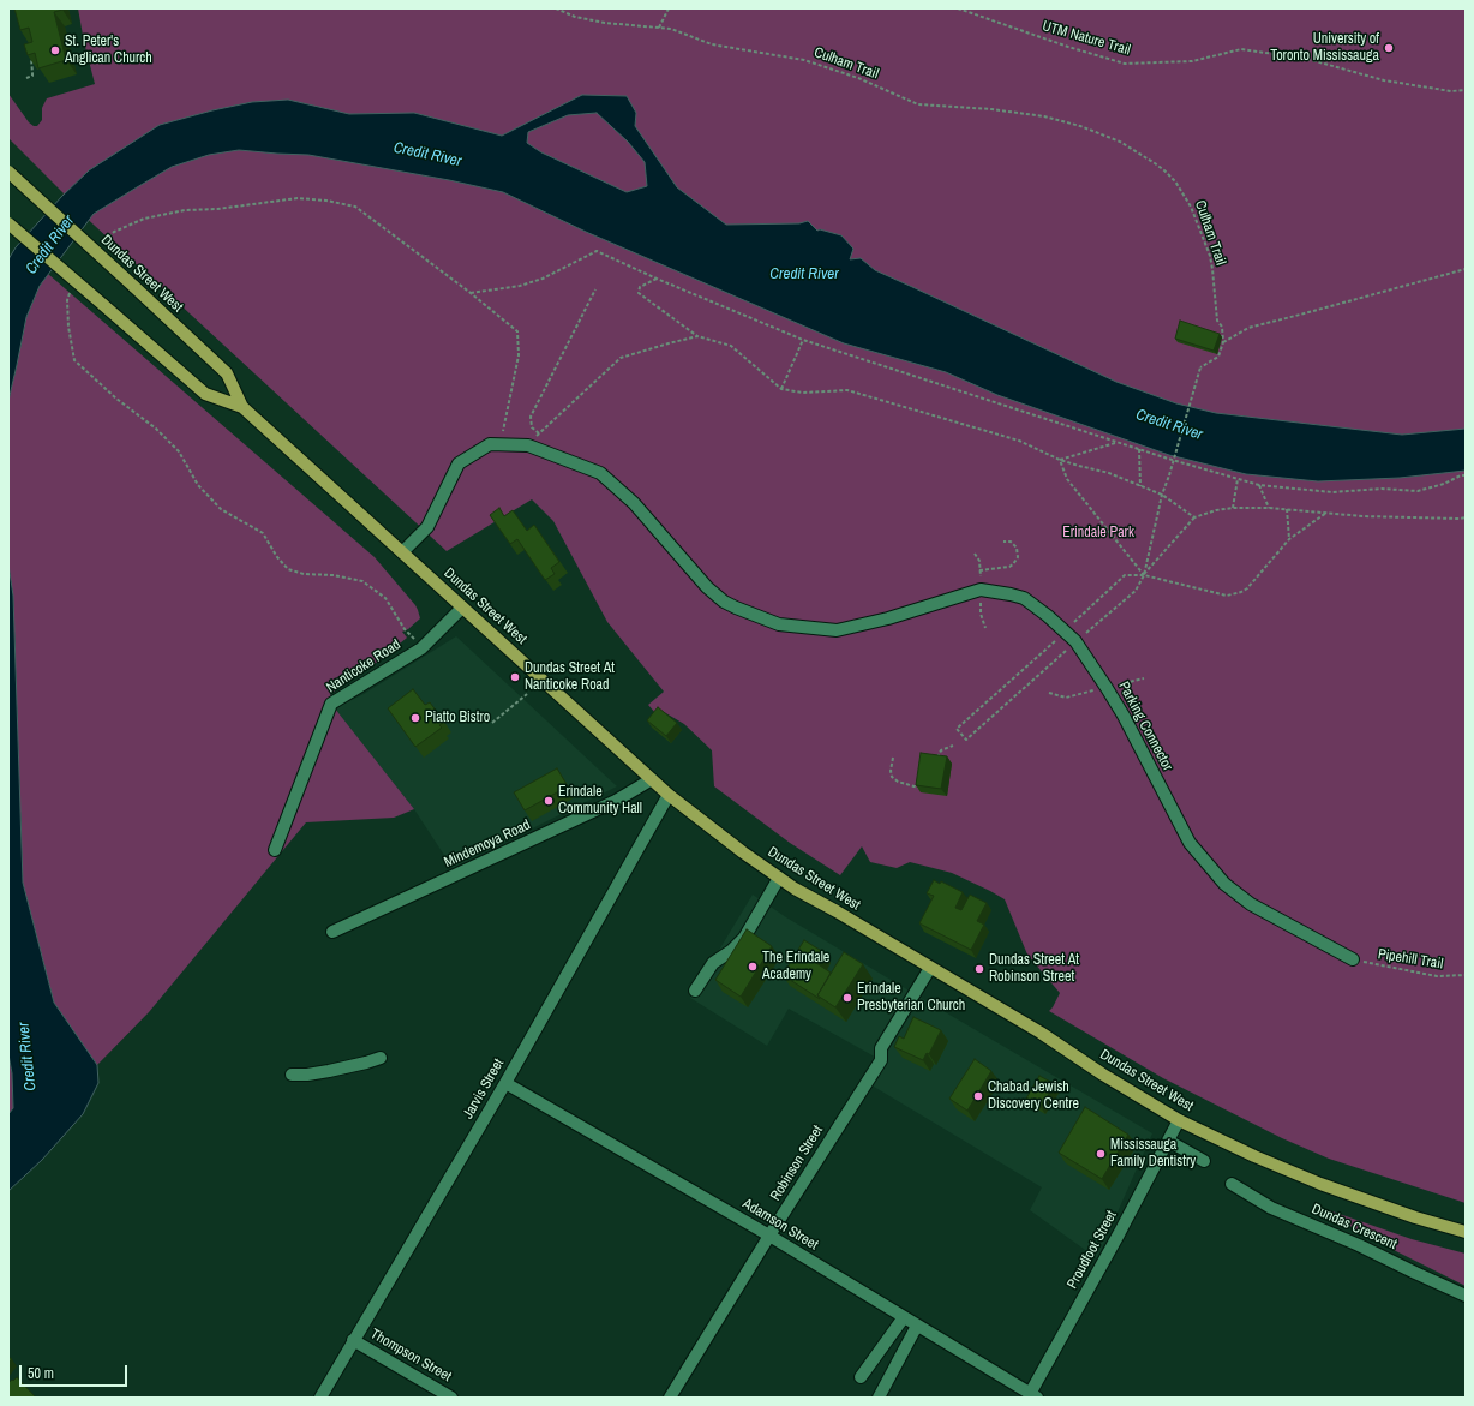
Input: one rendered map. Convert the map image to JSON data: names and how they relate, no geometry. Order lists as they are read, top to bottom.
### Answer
{
  "streets": {
    "main road": ["Dundas Street West"],
    "street": [
      "Nanticoke Road",
      "Parking Connector",
      "Mindemoya Road",
      "Jarvis Street",
      "Robinson Street",
      "Adamson Street",
      "Dundas Crescent",
      "Proudfoot Street",
      "Thompson Street"
    ],
    "path": ["UTM Nature Trail", "Culham Trail", "Pipehill Trail"]
  },
  "crossings": [
    ["Dundas Street West", "Nanticoke Road"],
    ["Dundas Street West", "Mindemoya Road"],
    ["Dundas Street West", "Jarvis Street"],
    ["Dundas Street West", "Robinson Street"],
    ["Dundas Street West", "Proudfoot Street"],
    ["Parking Connector", "Pipehill Trail"],
    ["Jarvis Street", "Adamson Street"],
    ["Jarvis Street", "Thompson Street"],
    ["Robinson Street", "Adamson Street"],
    ["Adamson Street", "Proudfoot Street"]
  ],
  "water": ["Credit River"],
  "parks": ["Erindale Park"],
  "places": [
    "University of Toronto Mississauga",
    "St. Peter's Anglican Church",
    "Dundas Street At Nanticoke Road",
    "Piatto Bistro",
    "Erindale Community Hall",
    "The Erindale Academy",
    "Dundas Street At Robinson Street",
    "Erindale Presbyterian Church",
    "Chabad Jewish Discovery Centre",
    "Mississauga Family Dentistry"
  ],
  "scale_bar": "50 m"
}
